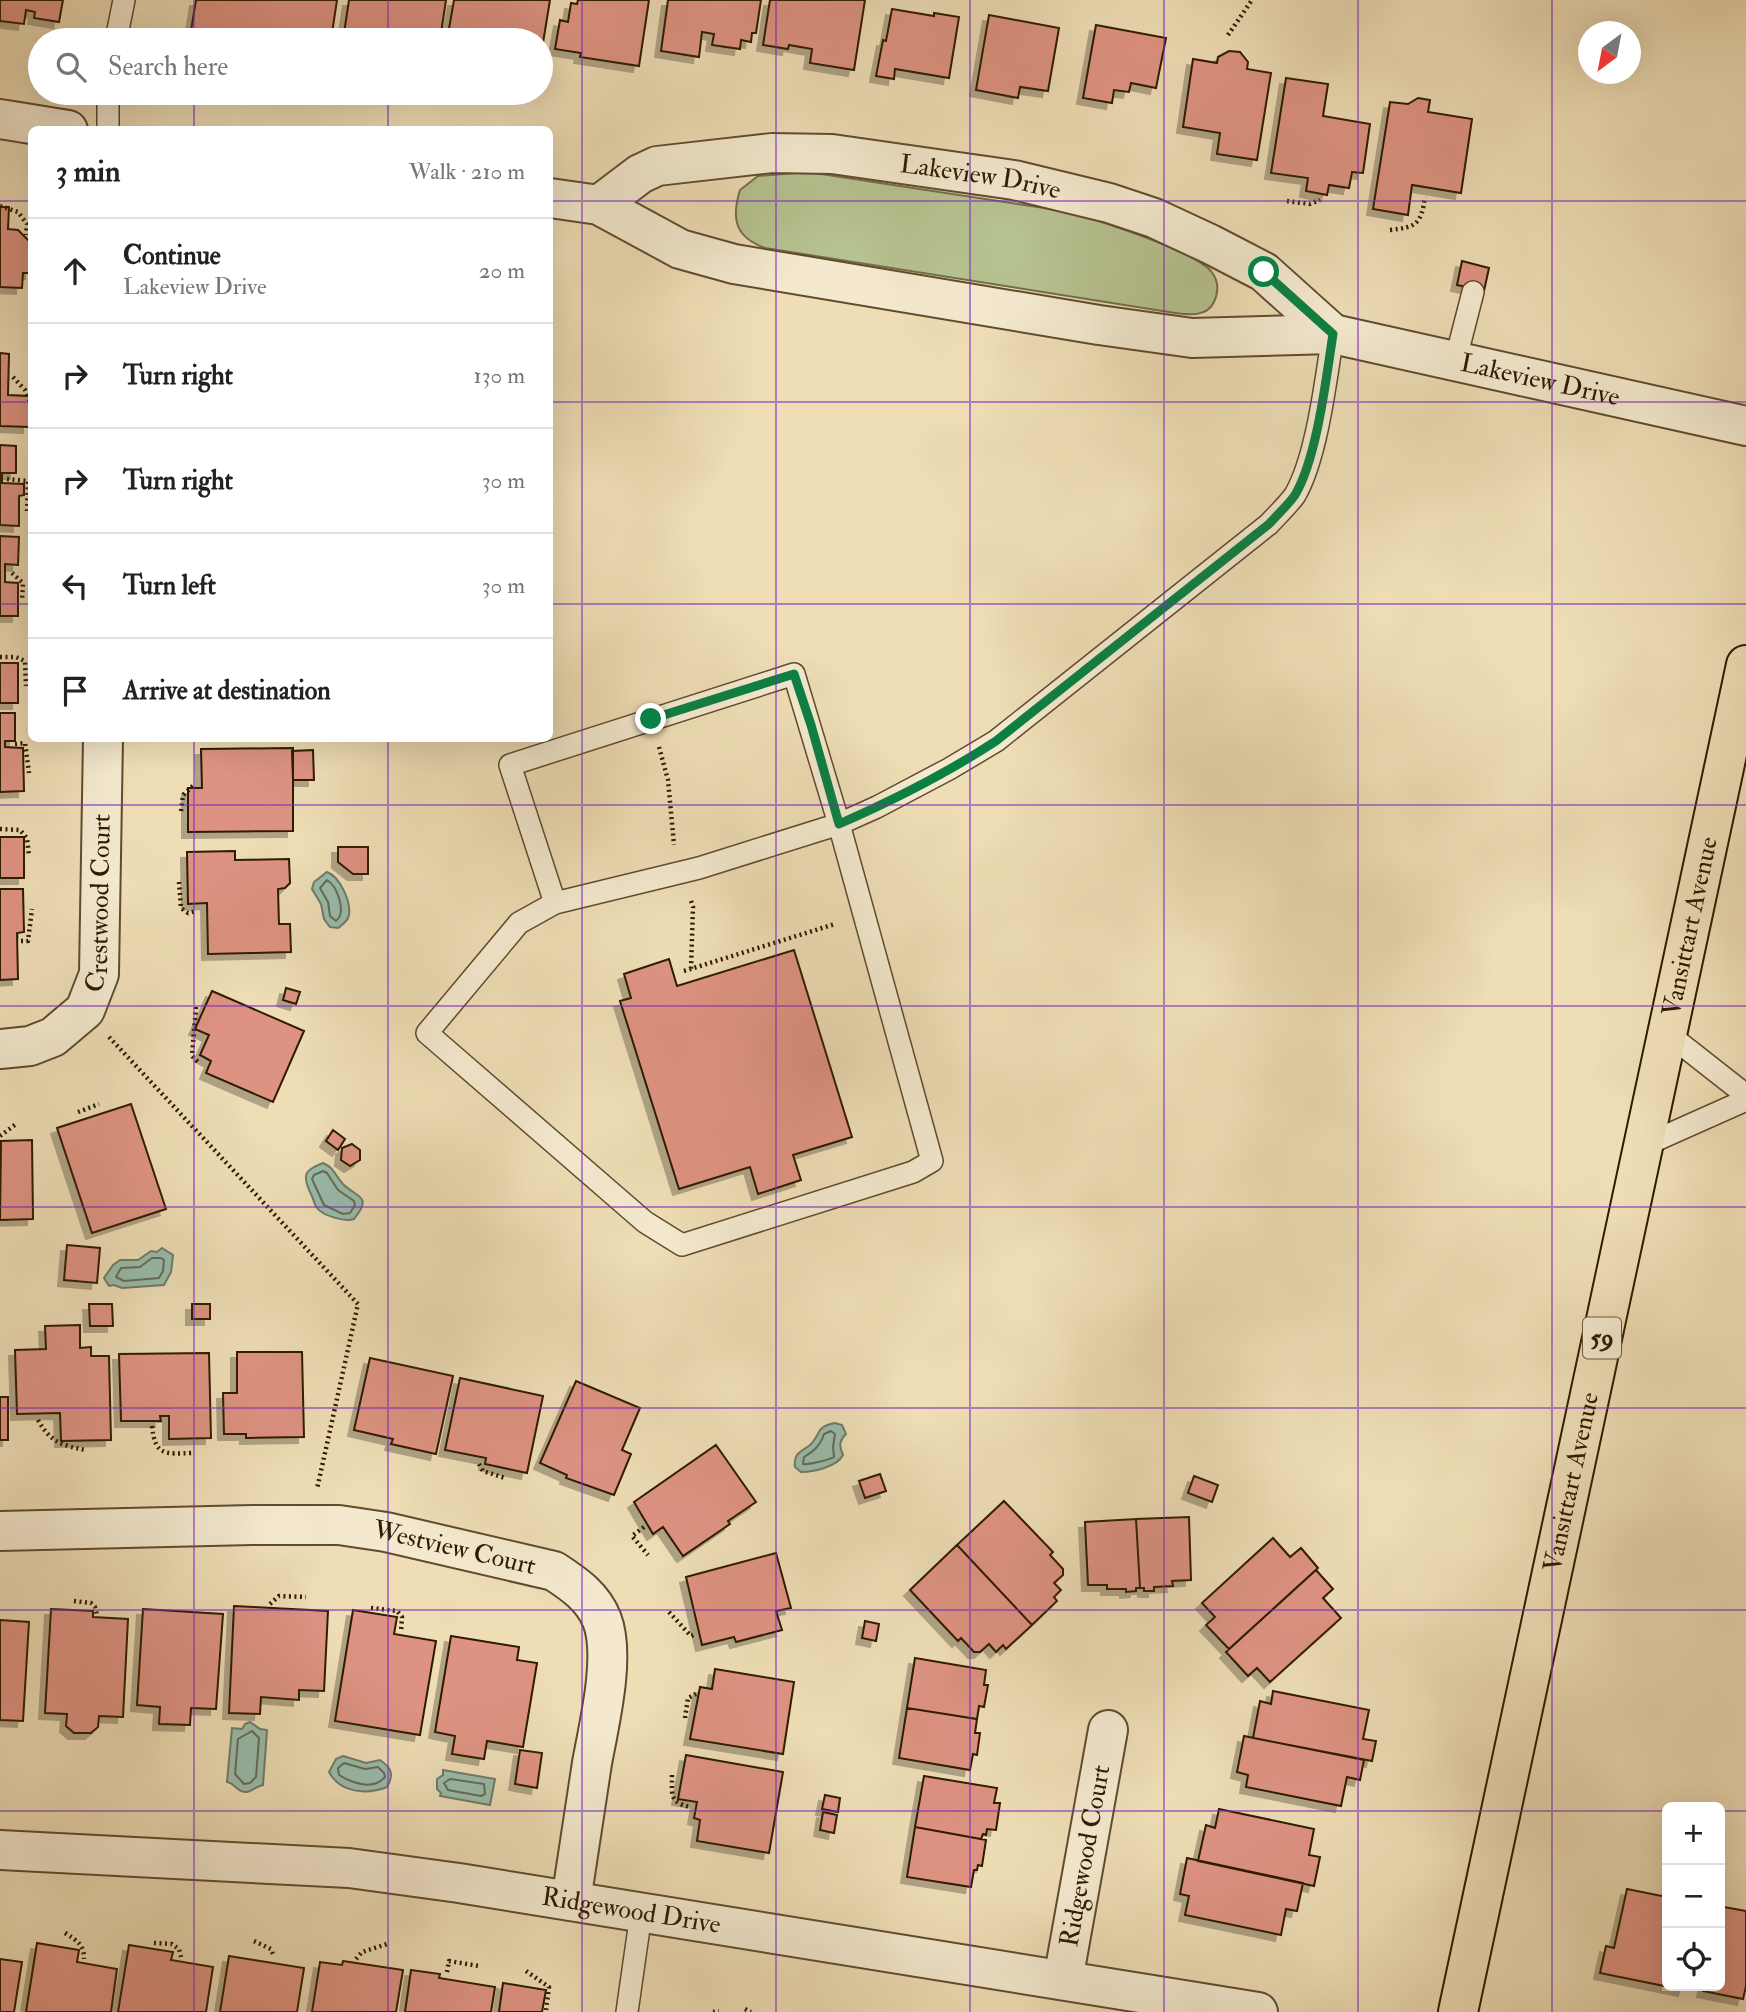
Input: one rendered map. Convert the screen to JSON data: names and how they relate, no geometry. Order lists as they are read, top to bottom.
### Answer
{
  "streets": {
    "main road": ["Vansittart Avenue", "59"],
    "street": [
      "Lakeview Drive",
      "Crestwood Court",
      "Westview Court",
      "Ridgewood Court",
      "Ridgewood Drive"
    ]
  },
  "crossings": [
    ["Westview Court", "Ridgewood Drive"],
    ["Ridgewood Court", "Ridgewood Drive"]
  ],
  "north": "bottom left",
  "page": {
    "search": "Search here",
    "heading": ["3 min", "Walk · 210 m"],
    "list": [
      ["Continue", "Lakeview Drive", "20 m"],
      ["Turn right", "130 m"],
      ["Turn right", "30 m"],
      ["Turn left", "30 m"],
      "Arrive at destination"
    ],
    "map_buttons": ["+", "−"]
  }
}
